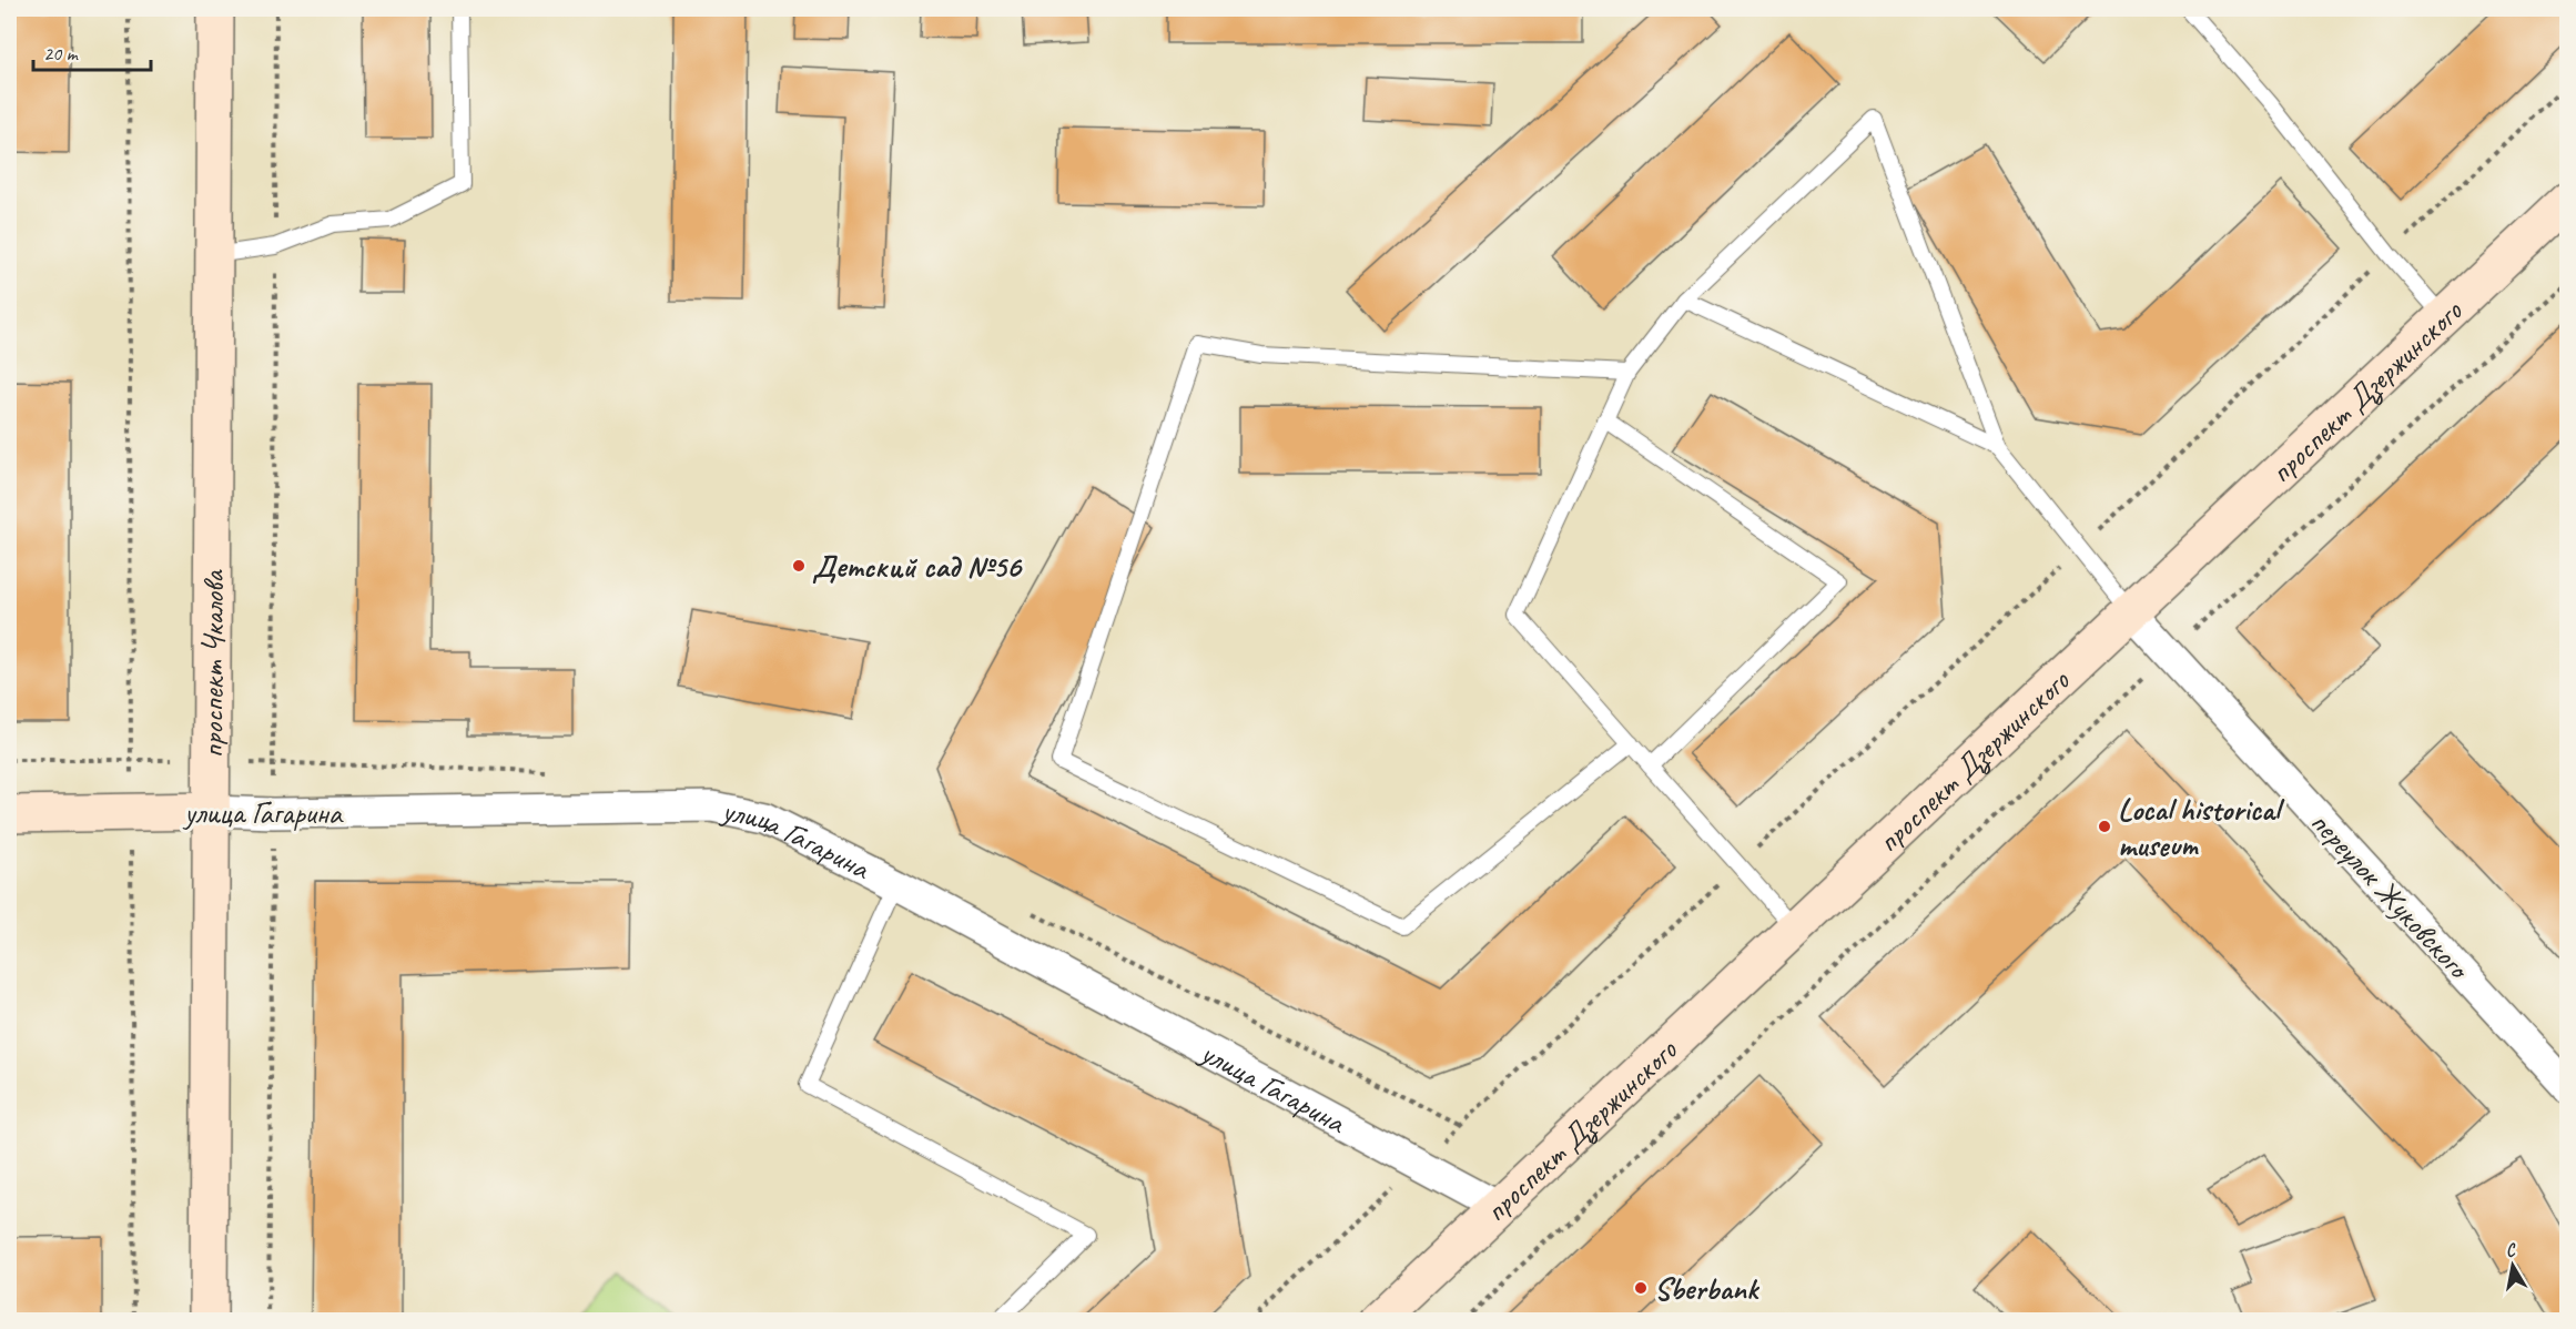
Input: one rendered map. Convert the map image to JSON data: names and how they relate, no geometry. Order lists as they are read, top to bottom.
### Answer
{
  "streets": {
    "main road": ["проспект Дзержинского", "проспект Чкалова", "улица Гагарина"],
    "street": ["переулок Жуковского"]
  },
  "crossings": [
    ["проспект Дзержинского", "улица Гагарина"],
    ["проспект Дзержинского", "переулок Жуковского"],
    ["проспект Чкалова", "улица Гагарина"]
  ],
  "places": ["Детский сад №56", "Local historical museum", "Sberbank"],
  "scale_bar": "20 m",
  "north": "top"
}
